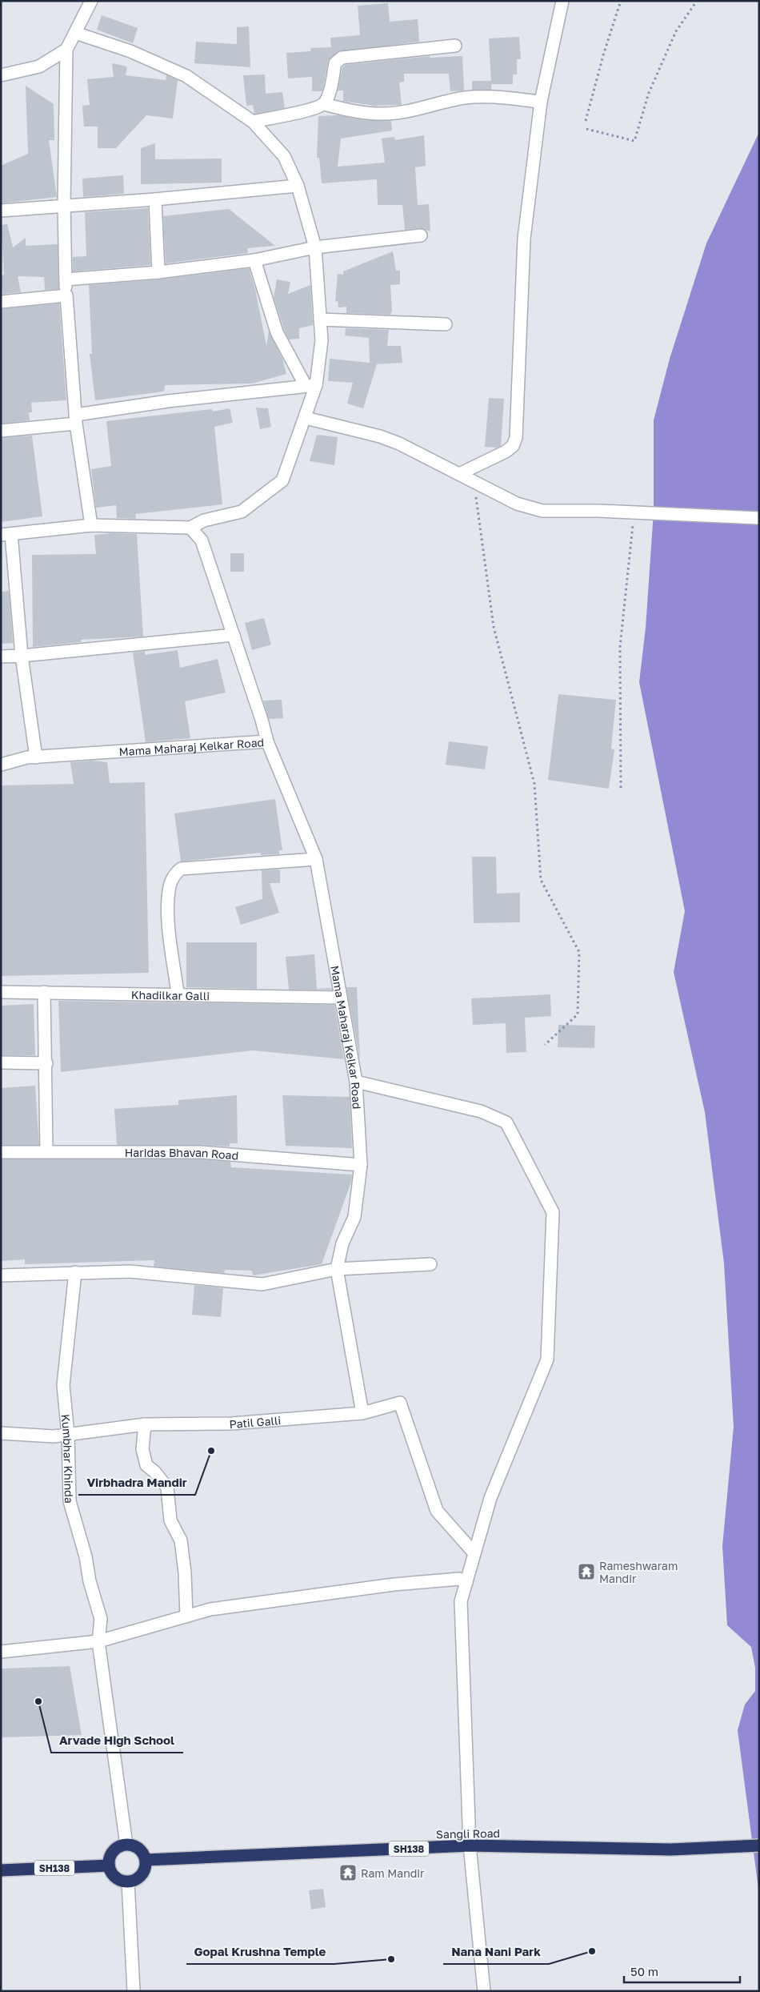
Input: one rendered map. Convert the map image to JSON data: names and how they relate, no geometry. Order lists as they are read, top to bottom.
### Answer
{
  "streets": {
    "highway": ["Sangli Road", "SH138"],
    "street": [
      "Mama Maharaj Kelkar Road",
      "Khadilkar Galli",
      "Haridas Bhavan Road",
      "Patil Galli",
      "Kumbhar Khinda"
    ]
  },
  "crossings": [
    ["Mama Maharaj Kelkar Road", "Khadilkar Galli"],
    ["Mama Maharaj Kelkar Road", "Haridas Bhavan Road"],
    ["Patil Galli", "Kumbhar Khinda"],
    ["Kumbhar Khinda", "Sangli Road"],
    ["Kumbhar Khinda", "SH138"],
    ["Sangli Road", "SH138"]
  ],
  "places": {
    "other": [
      "Virbhadra Mandir",
      "Arvade High School",
      "Nana Nani Park",
      "Gopal Krushna Temple"
    ],
    "temple": ["Rameshwaram Mandir", "Ram Mandir"]
  },
  "scale_bar": "50 m"
}
